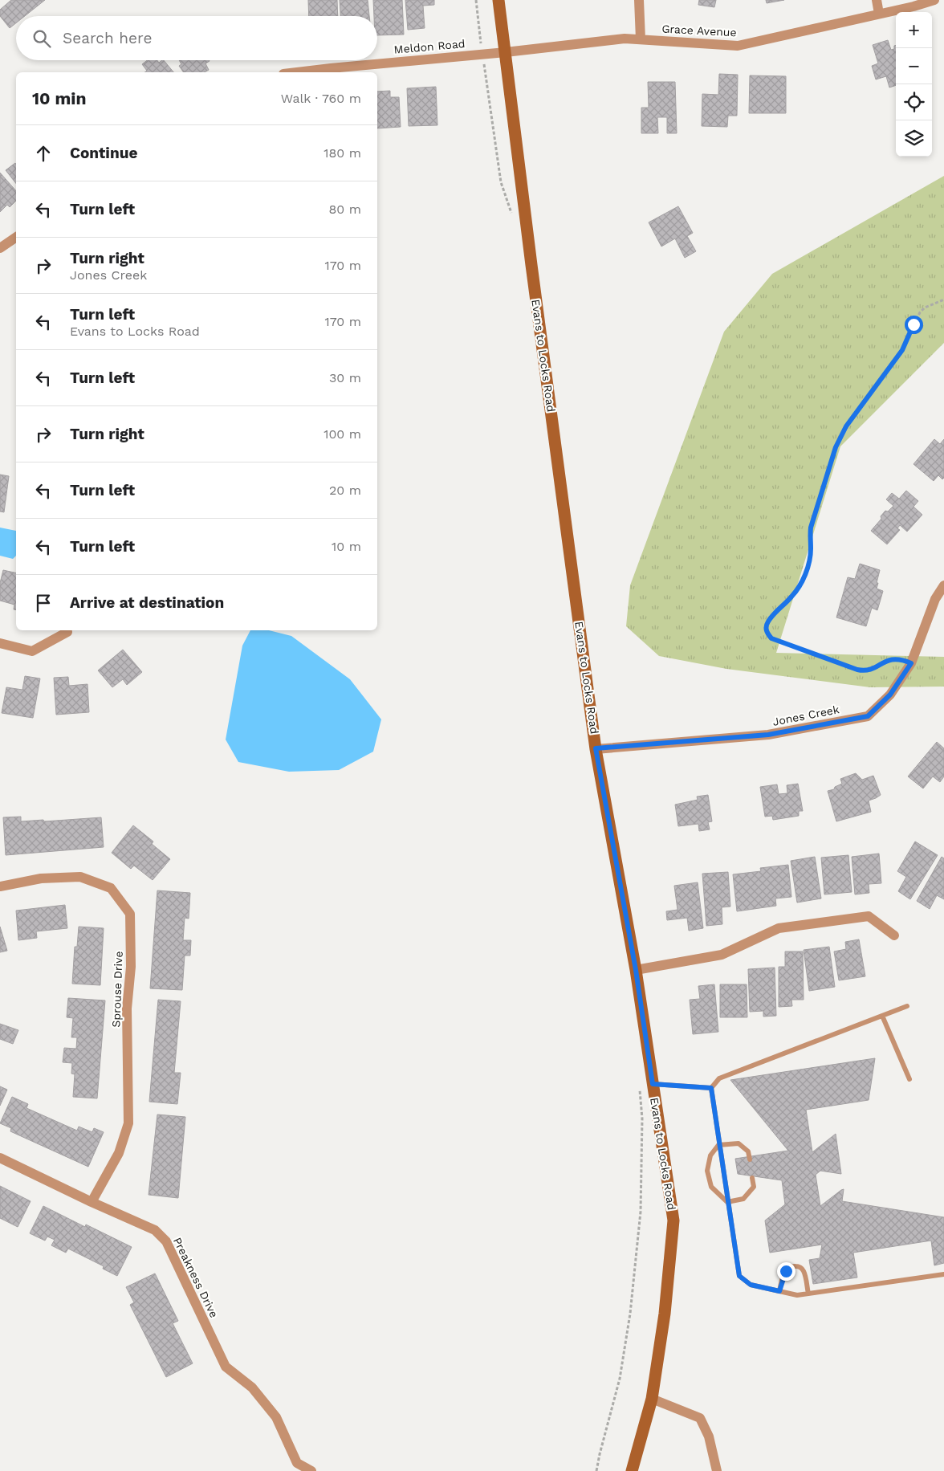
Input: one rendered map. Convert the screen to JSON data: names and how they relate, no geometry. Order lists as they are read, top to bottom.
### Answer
{
  "streets": {
    "street": [
      "Grace Avenue",
      "Meldon Road",
      "Evans to Locks Road",
      "Jones Creek",
      "Sprouse Drive",
      "Preakness Drive"
    ]
  },
  "crossings": [
    ["Grace Avenue", "Meldon Road"],
    ["Grace Avenue", "Evans to Locks Road"],
    ["Meldon Road", "Evans to Locks Road"],
    ["Evans to Locks Road", "Jones Creek"],
    ["Sprouse Drive", "Preakness Drive"]
  ],
  "page": {
    "map_buttons": ["+", "−"],
    "search": "Search here",
    "heading": ["10 min", "Walk · 760 m"],
    "list": [
      ["Continue", "180 m"],
      ["Turn left", "80 m"],
      ["Turn right", "Jones Creek", "170 m"],
      ["Turn left", "Evans to Locks Road", "170 m"],
      ["Turn left", "30 m"],
      ["Turn right", "100 m"],
      ["Turn left", "20 m"],
      ["Turn left", "10 m"],
      "Arrive at destination"
    ]
  }
}
